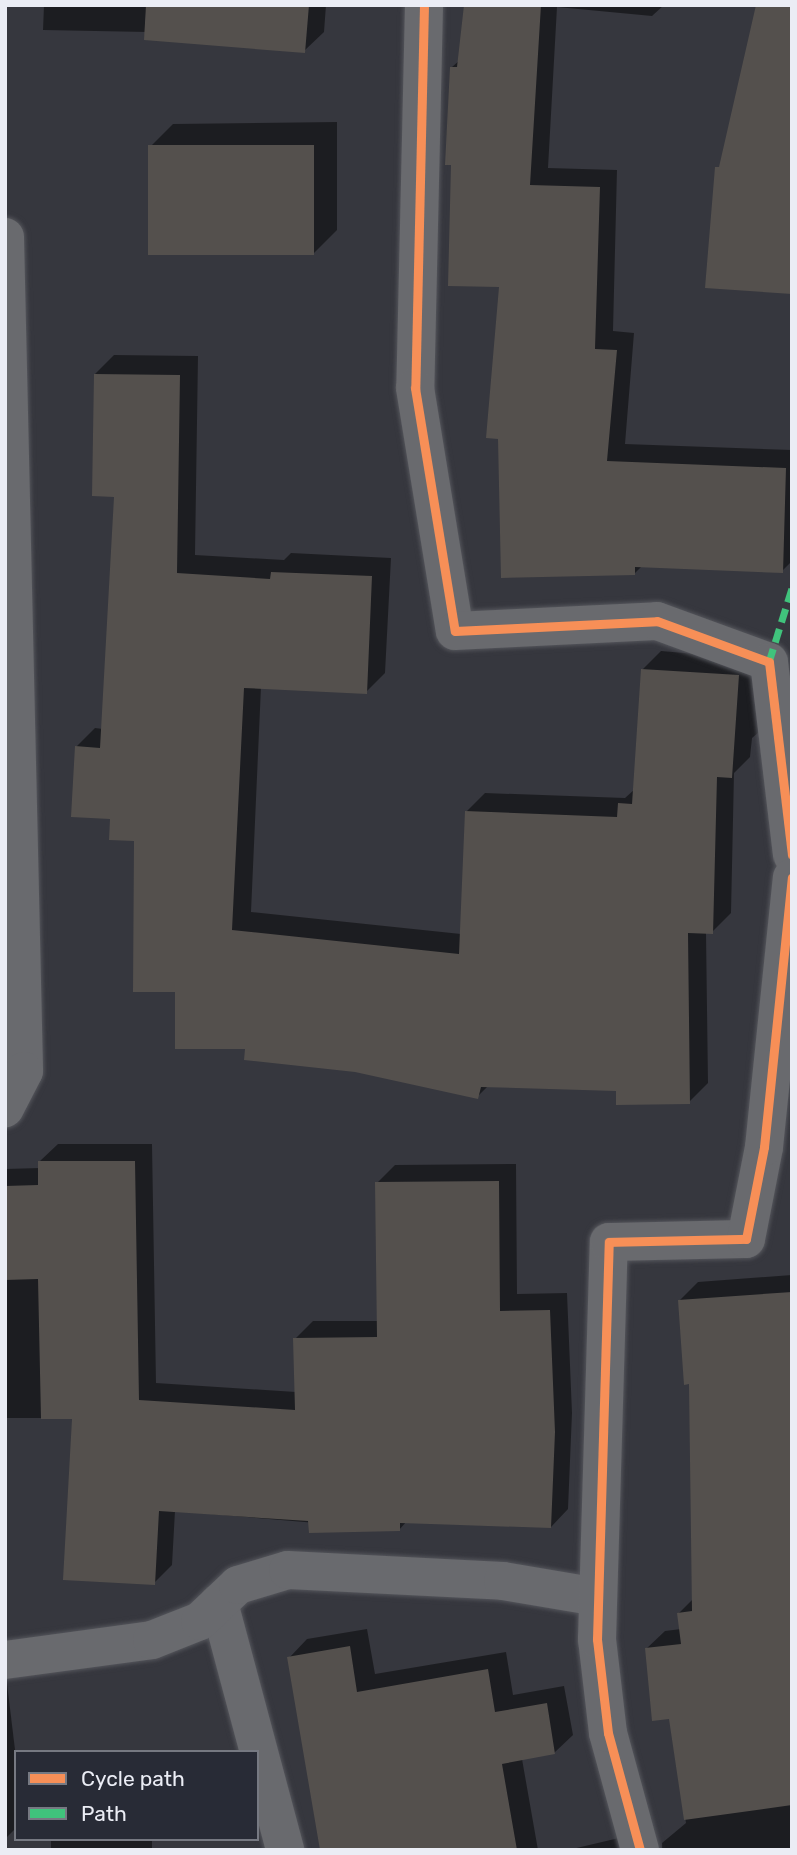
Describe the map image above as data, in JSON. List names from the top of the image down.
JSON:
{
  "legend": ["Cycle path", "Path"]
}
